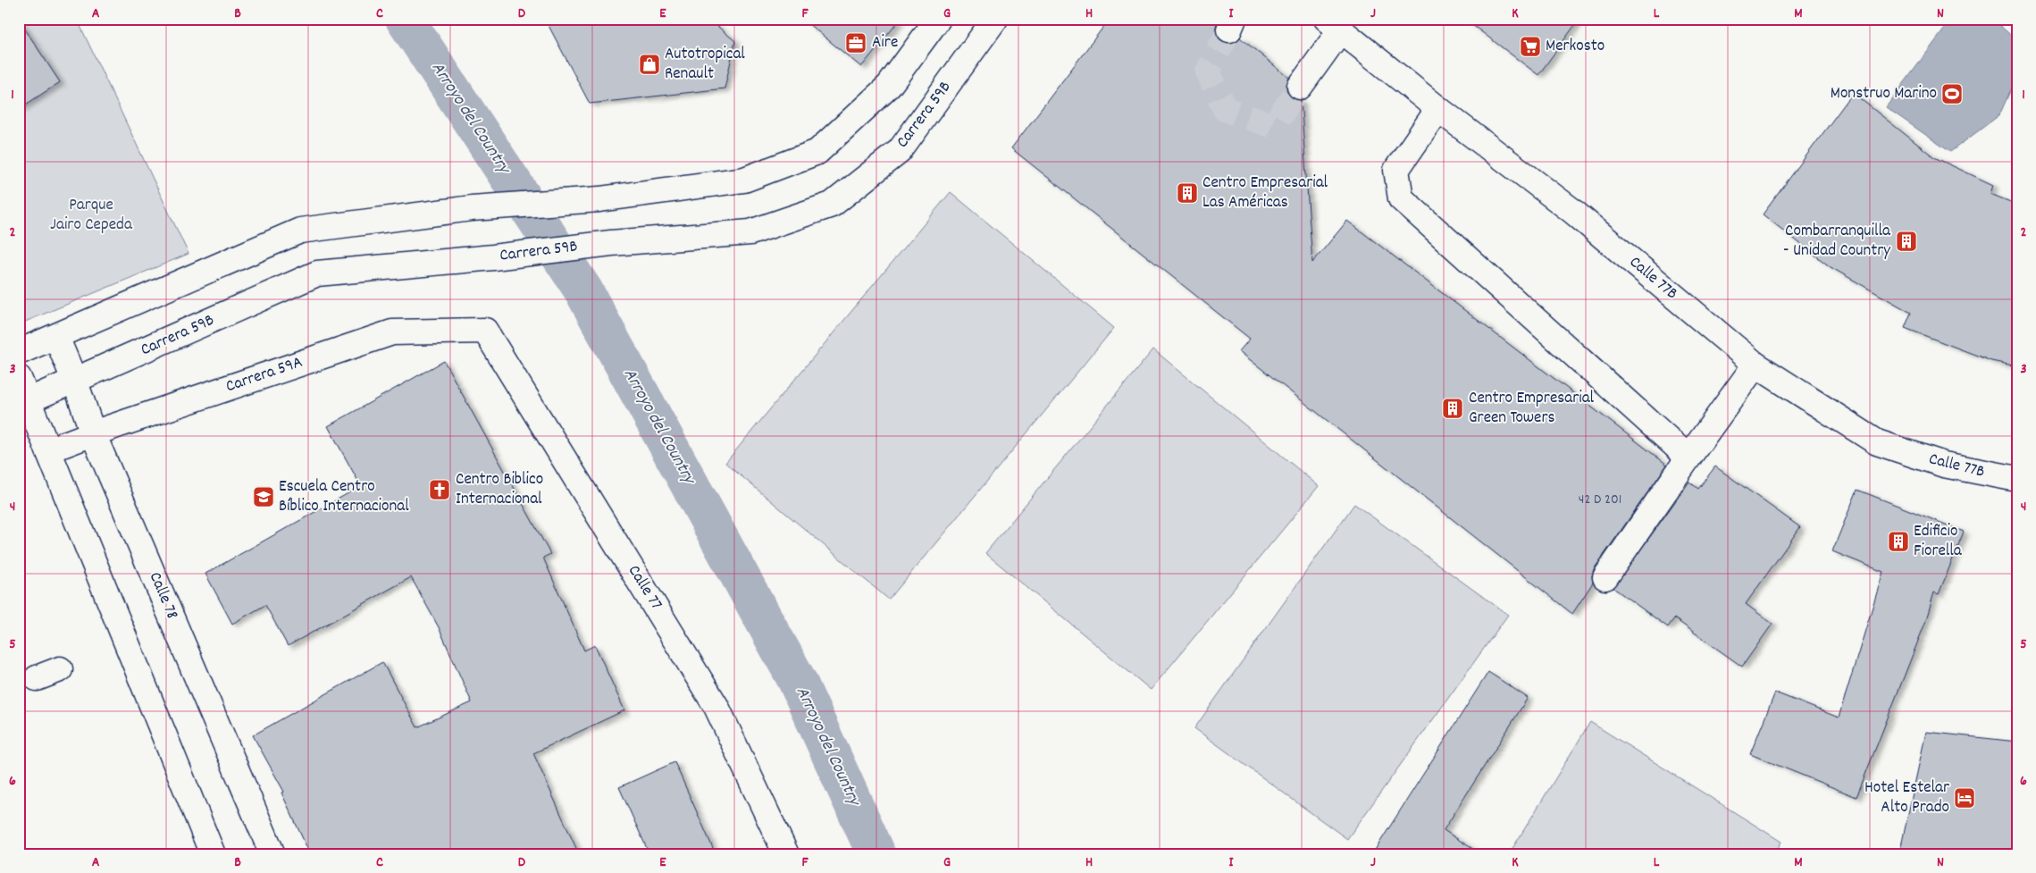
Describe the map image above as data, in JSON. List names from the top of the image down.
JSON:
{
  "streets": {
    "street": [
      "Carrera 59B",
      "Calle 77B",
      "Carrera 59A",
      "Calle 77",
      "Calle 78"
    ]
  },
  "crossings": [
    ["Carrera 59B", "Calle 78"],
    ["Carrera 59A", "Calle 77"],
    ["Carrera 59A", "Calle 78"]
  ],
  "water": ["Arroyo del Country"],
  "parks": ["Parque Jairo Cepeda"],
  "places": {
    "office": ["Aire"],
    "supermarket": ["Merkosto"],
    "shop": ["Autotropical Renault"],
    "sports": ["Monstruo Marino"],
    "building": [
      "Centro Empresarial Las Américas",
      "Combarranquilla - Unidad Country",
      "Centro Empresarial Green Towers",
      "Edificio Fiorella"
    ],
    "church": ["Centro Biblico Internacional"],
    "school or university": ["Escuela Centro Bíblico Internacional"],
    "hotel": ["Hotel Estelar Alto Prado"]
  },
  "house_numbers": ["42 D 201"],
  "grid": {
    "columns": [
      "A",
      "B",
      "C",
      "D",
      "E",
      "F",
      "G",
      "H",
      "I",
      "J",
      "K",
      "L",
      "M",
      "N"
    ],
    "rows": [
      "1",
      "2",
      "3",
      "4",
      "5",
      "6"
    ]
  }
}
